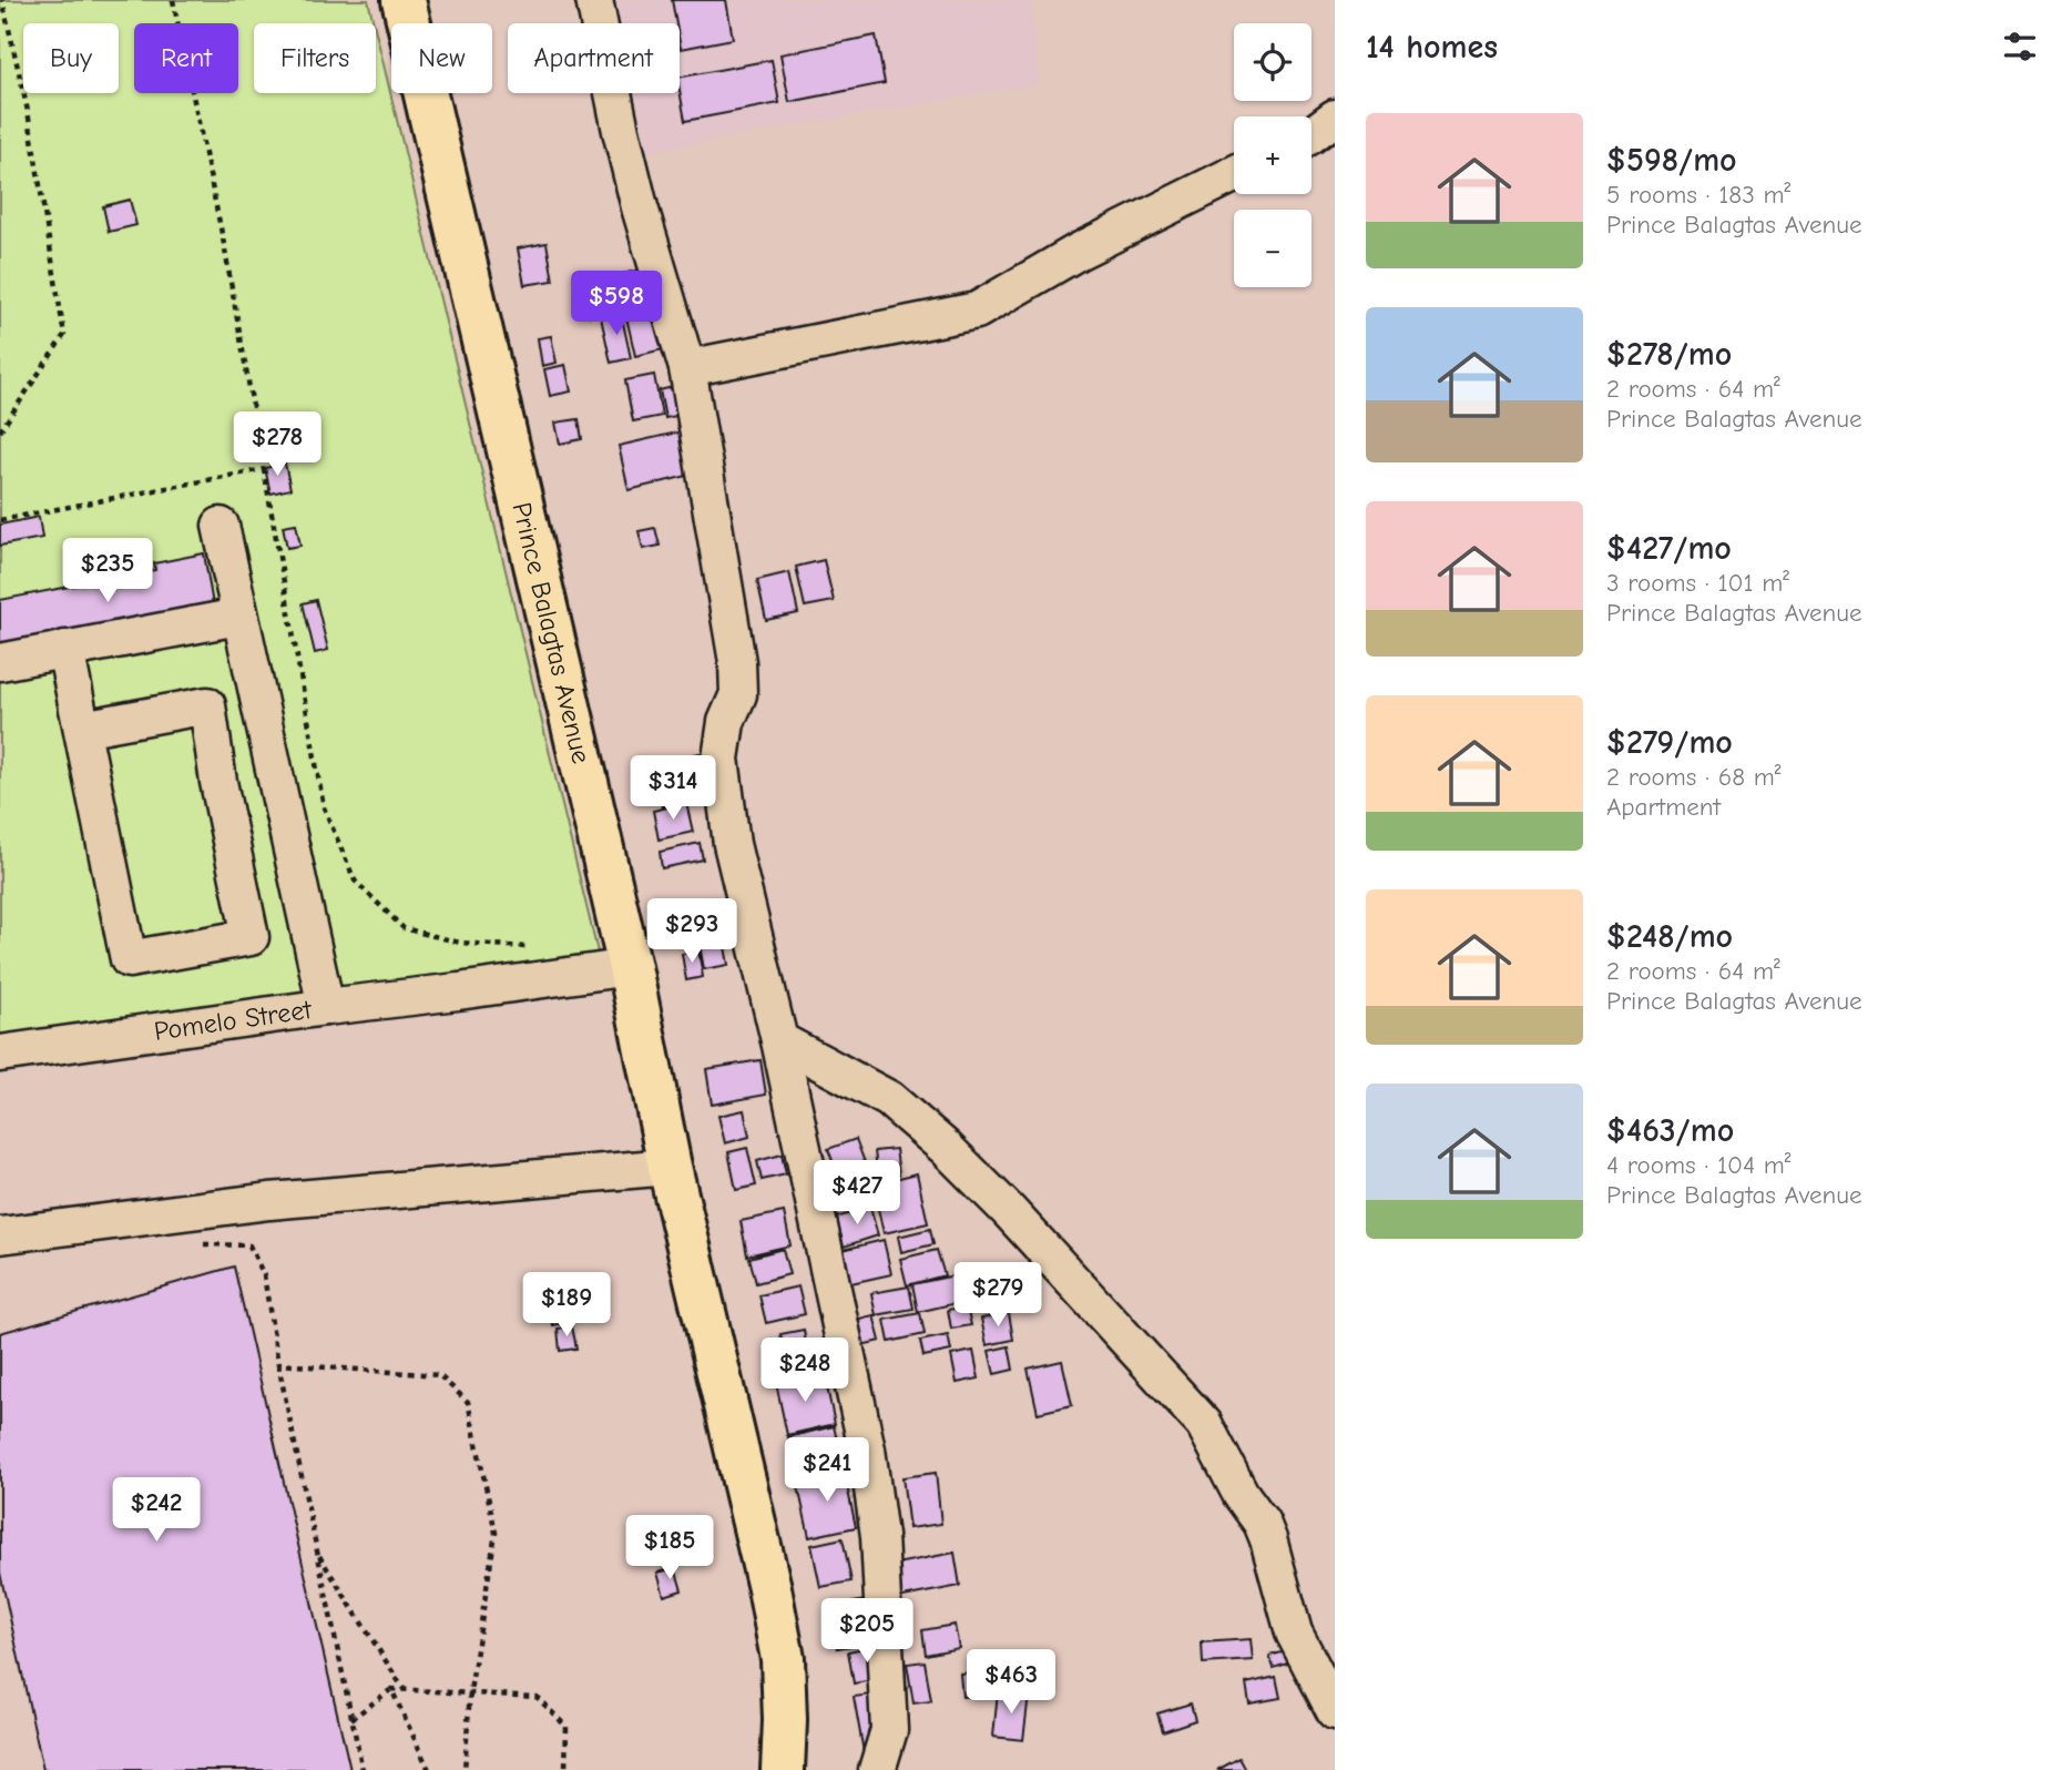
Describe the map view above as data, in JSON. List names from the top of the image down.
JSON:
{
  "streets": {
    "main road": ["Prince Balagtas Avenue"],
    "street": ["Pomelo Street"]
  },
  "crossings": [
    ["Prince Balagtas Avenue", "Pomelo Street"]
  ],
  "page": {
    "heading": "14 homes",
    "map_buttons": ["+", "−"],
    "chip": [
      "Buy",
      "Rent",
      "Filters",
      "New",
      "Apartment"
    ],
    "list": [
      {
        "name": "$598/mo",
        "note": "5 rooms · 183 m² · Prince Balagtas Avenue"
      },
      {
        "name": "$278/mo",
        "note": "2 rooms · 64 m² · Prince Balagtas Avenue"
      },
      {
        "name": "$427/mo",
        "note": "3 rooms · 101 m² · Prince Balagtas Avenue"
      },
      {
        "name": "$279/mo",
        "note": "2 rooms · 68 m² · Apartment"
      },
      {
        "name": "$248/mo",
        "note": "2 rooms · 64 m² · Prince Balagtas Avenue"
      },
      {
        "name": "$463/mo",
        "note": "4 rooms · 104 m² · Prince Balagtas Avenue"
      }
    ],
    "price": [
      "$598",
      "$278",
      "$235",
      "$314",
      "$293",
      "$427",
      "$279",
      "$189",
      "$248",
      "$241",
      "$242",
      "$185",
      "$205",
      "$463"
    ]
  }
}
